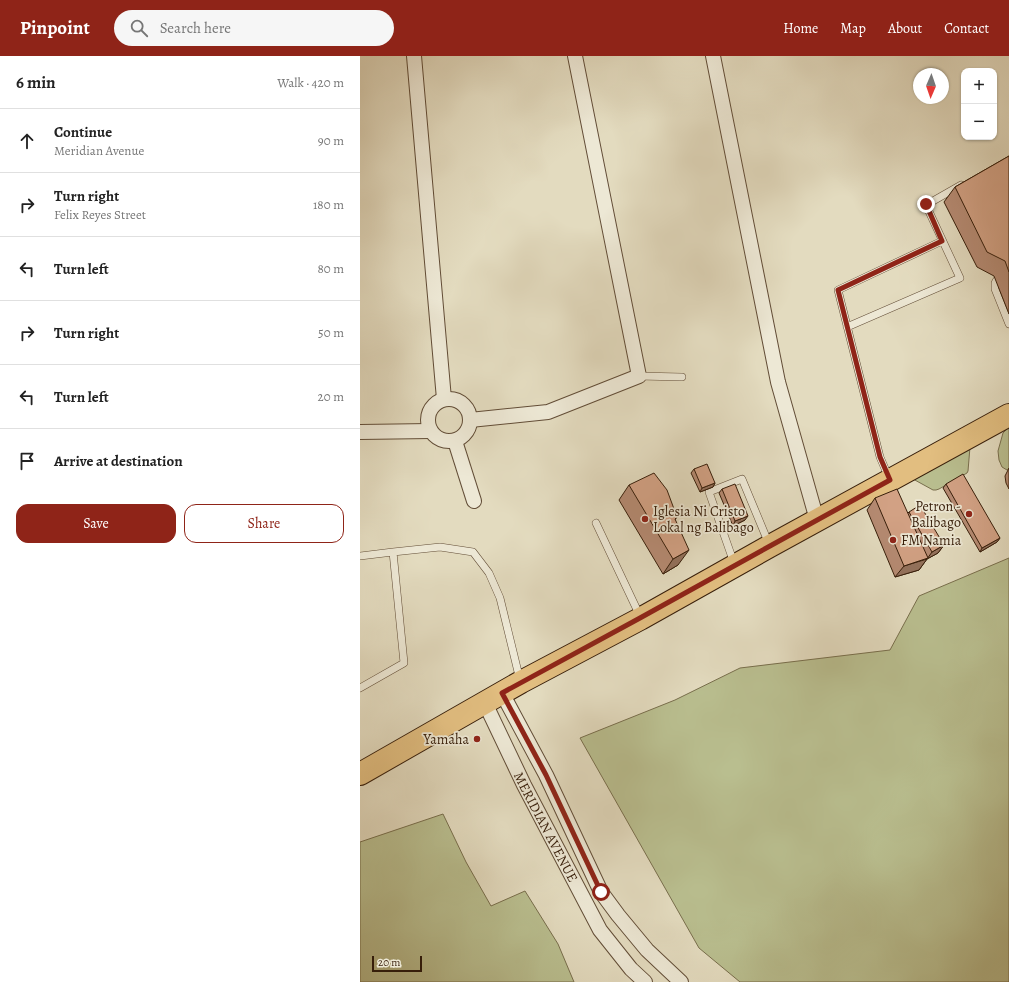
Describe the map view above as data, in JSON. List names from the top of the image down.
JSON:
{
  "streets": {
    "street": ["MERIDIAN AVENUE"]
  },
  "places": [
    "Petron - Balibago",
    "Iglesia Ni Cristo Lokal ng Balibago",
    "FM Namia",
    "Yamaha"
  ],
  "scale_bar": "20 m",
  "north": "bottom",
  "page": {
    "header": "Pinpoint",
    "search": "Search here",
    "nav": [
      "Home",
      "Map",
      "About",
      "Contact"
    ],
    "heading": ["6 min", "Walk · 420 m"],
    "map_buttons": ["+", "−"],
    "list": [
      ["Continue", "Meridian Avenue", "90 m"],
      ["Turn right", "Felix Reyes Street", "180 m"],
      ["Turn left", "80 m"],
      ["Turn right", "50 m"],
      ["Turn left", "20 m"],
      "Arrive at destination"
    ],
    "buttons": ["Save", "Share"],
    "scale": "20 m"
  }
}
